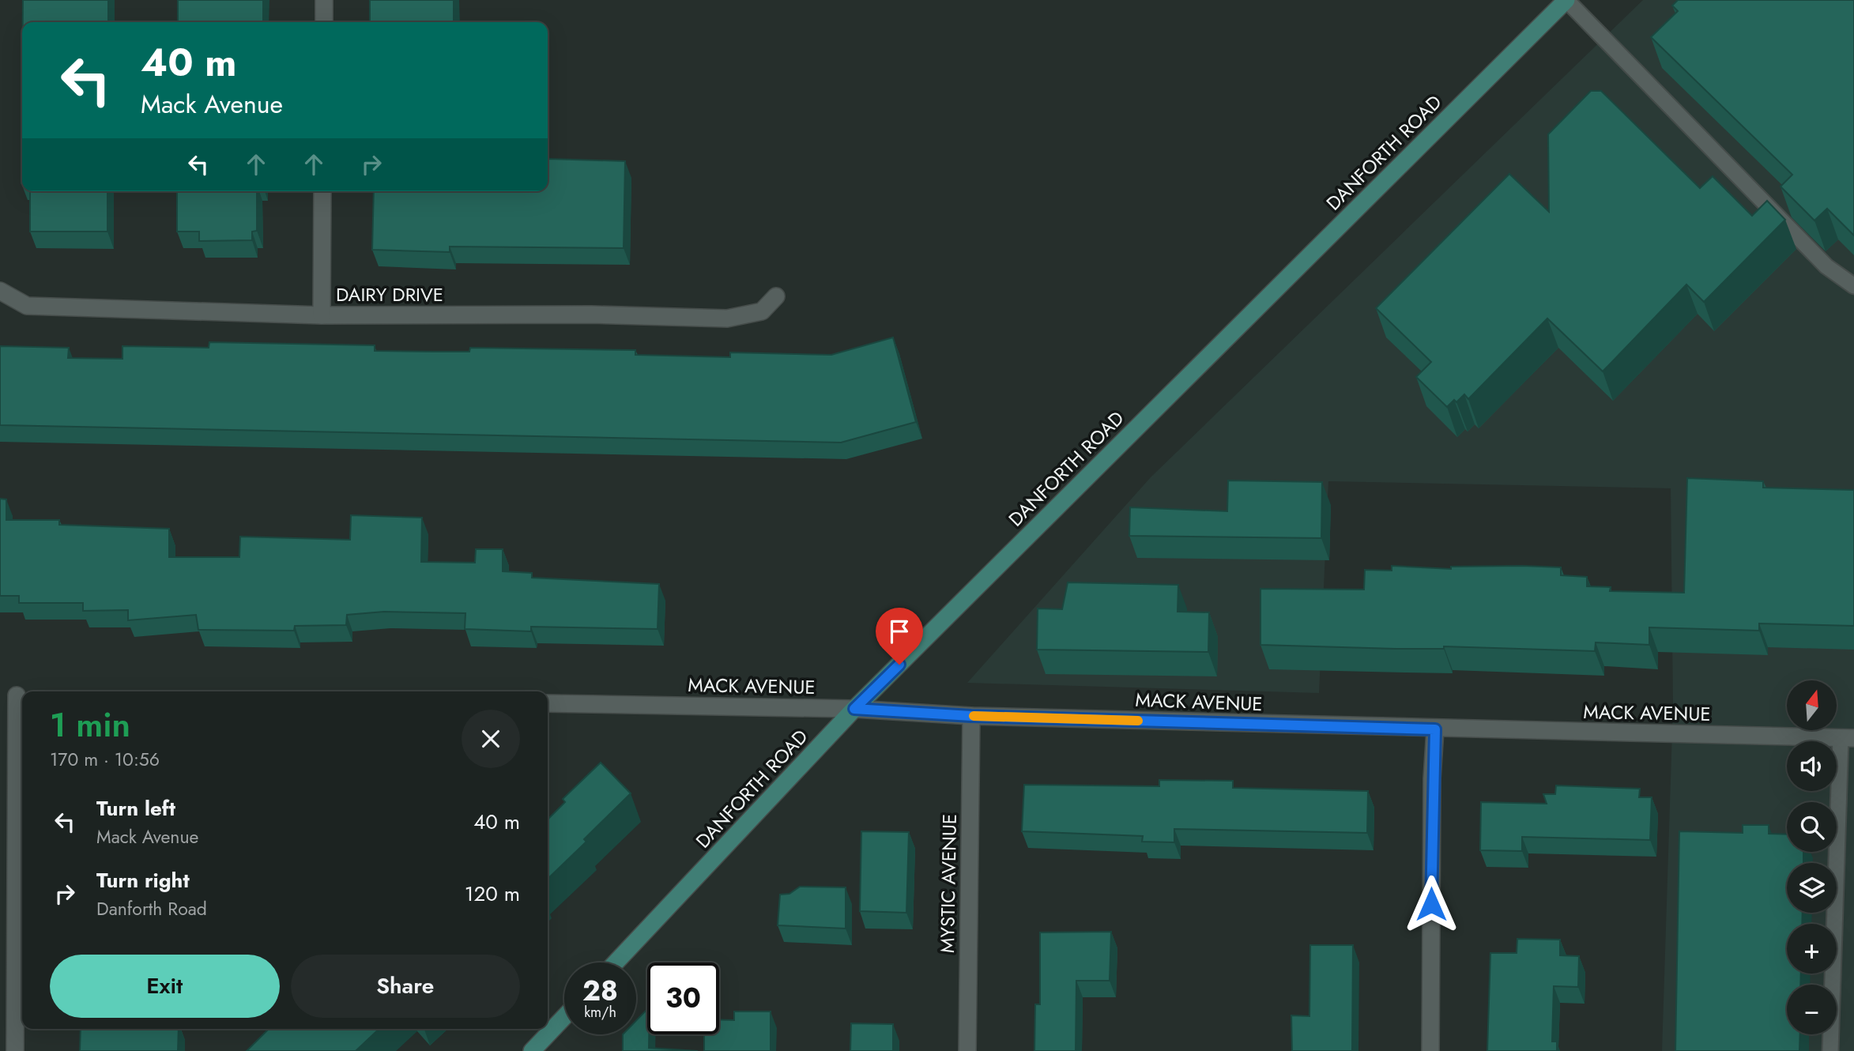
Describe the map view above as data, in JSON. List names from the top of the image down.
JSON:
{
  "streets": {
    "main road": ["DANFORTH ROAD"],
    "street": ["DAIRY DRIVE", "MACK AVENUE", "MYSTIC AVENUE"]
  },
  "crossings": [
    ["DANFORTH ROAD", "MACK AVENUE"],
    ["MACK AVENUE", "MYSTIC AVENUE"]
  ],
  "north": "top",
  "page": {
    "turn": ["40 m", "Mack Avenue"],
    "map_buttons": ["+", "−"],
    "heading": ["1 min", "170 m · 10:56"],
    "list": [
      {
        "name": "Turn left",
        "note": "Mack Avenue",
        "value": "40 m"
      },
      {
        "name": "Turn right",
        "note": "Danforth Road",
        "value": "120 m"
      }
    ],
    "buttons": ["Exit", "Share"],
    "speed": "28 km/h",
    "limit": "30"
  }
}
